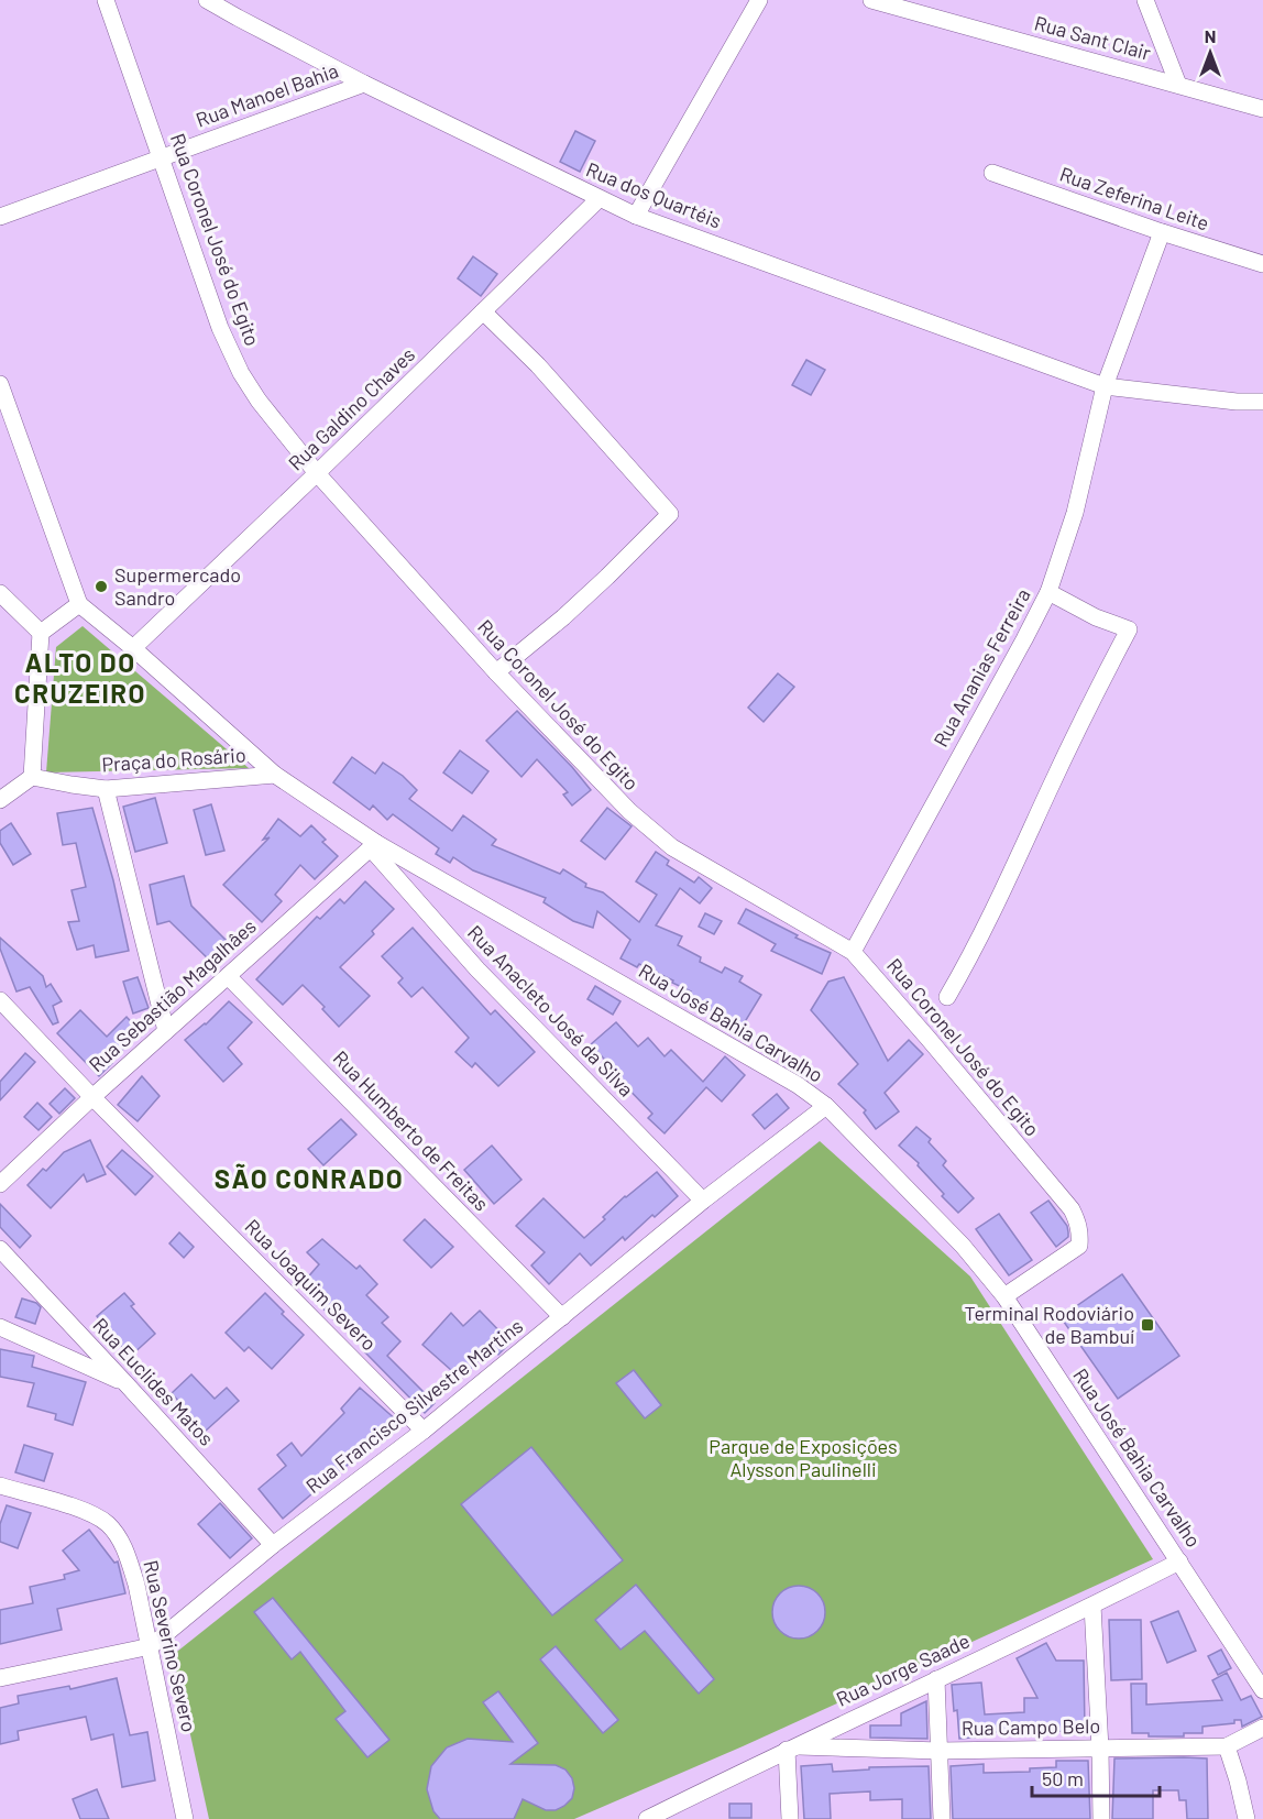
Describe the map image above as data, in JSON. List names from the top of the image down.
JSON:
{
  "streets": {
    "street": [
      "Rua Sant Clair",
      "Rua Manoel Bahia",
      "Rua dos Quartéis",
      "Rua Zeferina Leite",
      "Rua Coronel José do Egito",
      "Rua Galdino Chaves",
      "Rua Ananias Ferreira",
      "Praça do Rosário",
      "Rua Sebastião Magalhâes",
      "Rua Anacleto José da Silva",
      "Rua José Bahia Carvalho",
      "Rua Humberto de Freitas",
      "Rua Joaquim Severo",
      "Rua Euclides Matos",
      "Rua Francisco Silvestre Martins",
      "Rua Severino Severo",
      "Rua Jorge Saade",
      "Rua Campo Belo"
    ]
  },
  "crossings": [
    ["Rua Manoel Bahia", "Rua dos Quartéis"],
    ["Rua Manoel Bahia", "Rua Coronel José do Egito"],
    ["Rua dos Quartéis", "Rua Galdino Chaves"],
    ["Rua dos Quartéis", "Rua Ananias Ferreira"],
    ["Rua Zeferina Leite", "Rua Ananias Ferreira"],
    ["Rua Coronel José do Egito", "Rua Galdino Chaves"],
    ["Rua Coronel José do Egito", "Rua Ananias Ferreira"],
    ["Rua Coronel José do Egito", "Rua José Bahia Carvalho"],
    ["Rua Galdino Chaves", "Rua José Bahia Carvalho"],
    ["Praça do Rosário", "Rua José Bahia Carvalho"],
    ["Rua Sebastião Magalhâes", "Rua Anacleto José da Silva"],
    ["Rua Sebastião Magalhâes", "Rua José Bahia Carvalho"],
    ["Rua Sebastião Magalhâes", "Rua Humberto de Freitas"],
    ["Rua Sebastião Magalhâes", "Rua Joaquim Severo"],
    ["Rua Anacleto José da Silva", "Rua José Bahia Carvalho"],
    ["Rua Anacleto José da Silva", "Rua Francisco Silvestre Martins"],
    ["Rua José Bahia Carvalho", "Rua Francisco Silvestre Martins"],
    ["Rua José Bahia Carvalho", "Rua Jorge Saade"],
    ["Rua Humberto de Freitas", "Rua Francisco Silvestre Martins"],
    ["Rua Joaquim Severo", "Rua Francisco Silvestre Martins"],
    ["Rua Euclides Matos", "Rua Francisco Silvestre Martins"],
    ["Rua Francisco Silvestre Martins", "Rua Severino Severo"],
    ["Rua Jorge Saade", "Rua Campo Belo"]
  ],
  "districts": ["ALTO DO CRUZEIRO", "SÃO CONRADO"],
  "parks": ["Parque de Exposições Alysson Paulinelli"],
  "places": {
    "other": ["Supermercado Sandro"],
    "transit": ["Terminal Rodoviário de Bambuí"]
  },
  "scale_bar": "50 m",
  "north": "top"
}
